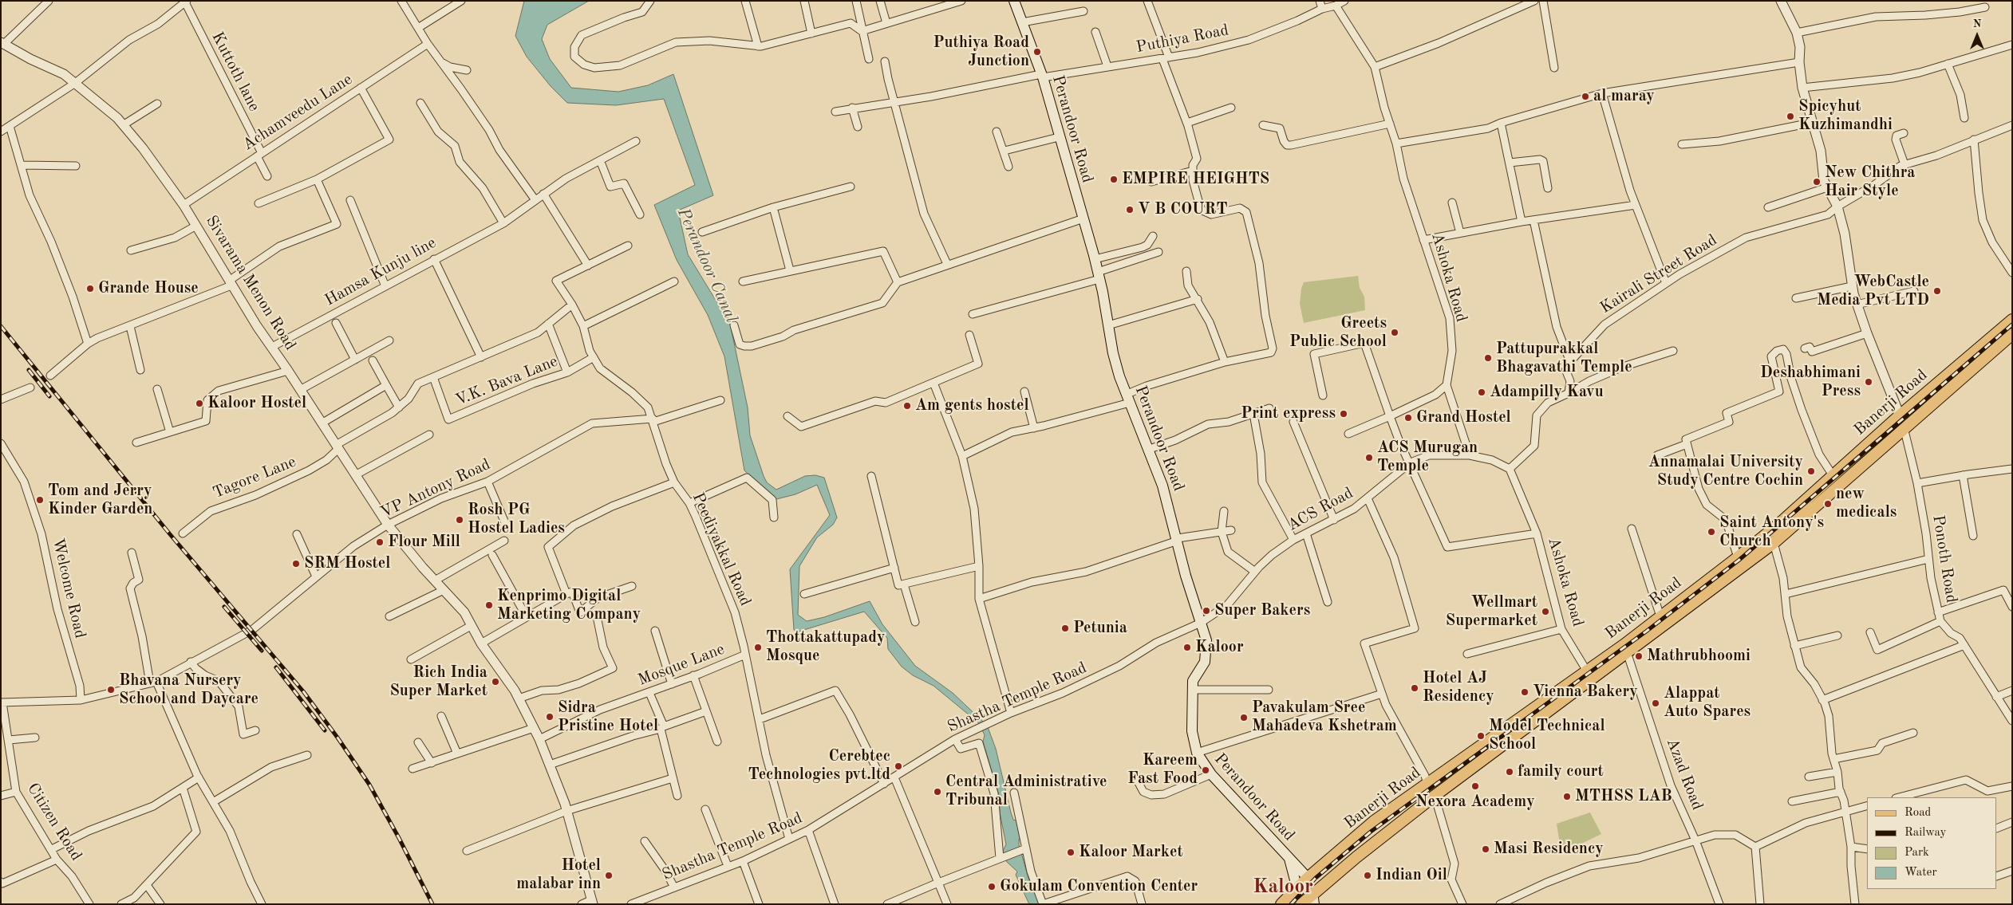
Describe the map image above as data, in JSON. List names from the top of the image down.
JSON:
{
  "streets": {
    "main road": ["Perandoor Road", "Banerji Road"],
    "street": [
      "Puthiya Road",
      "Kuttoth lane",
      "Achamveedu Lane",
      "Hamsa Kunju line",
      "Kairali Street Road",
      "Ashoka Road",
      "Sivarama Menon Road",
      "V.K. Bava Lane",
      "Tagore Lane",
      "VP Antony Road",
      "ACS Road",
      "Peediyakkal Road",
      "Ponoth Road",
      "Welcome Road",
      "Mosque Lane",
      "Shastha Temple Road",
      "Azad Road",
      "Citizen Road"
    ]
  },
  "crossings": [
    ["Puthiya Road", "Perandoor Road"],
    ["Kuttoth lane", "Achamveedu Lane"],
    ["Achamveedu Lane", "Sivarama Menon Road"],
    ["Perandoor Road", "Banerji Road"],
    ["Perandoor Road", "ACS Road"],
    ["Perandoor Road", "Shastha Temple Road"],
    ["Hamsa Kunju line", "Sivarama Menon Road"],
    ["Ashoka Road", "Banerji Road"],
    ["Ashoka Road", "ACS Road"],
    ["Sivarama Menon Road", "V.K. Bava Lane"],
    ["Sivarama Menon Road", "Tagore Lane"],
    ["Sivarama Menon Road", "VP Antony Road"],
    ["Sivarama Menon Road", "Mosque Lane"],
    ["V.K. Bava Lane", "Tagore Lane"],
    ["V.K. Bava Lane", "Peediyakkal Road"],
    ["Banerji Road", "Ponoth Road"],
    ["Banerji Road", "Azad Road"],
    ["VP Antony Road", "Peediyakkal Road"],
    ["VP Antony Road", "Welcome Road"],
    ["VP Antony Road", "Citizen Road"],
    ["ACS Road", "Shastha Temple Road"],
    ["Peediyakkal Road", "Mosque Lane"],
    ["Peediyakkal Road", "Shastha Temple Road"]
  ],
  "districts": ["Kaloor"],
  "water": ["Perandoor Canal"],
  "places": [
    "Puthiya Road Junction",
    "al maray",
    "Spicyhut Kuzhimandhi",
    "EMPIRE HEIGHTS",
    "New Chithra Hair Style",
    "V B COURT",
    "Grande House",
    "WebCastle Media Pvt LTD",
    "Greets Public School",
    "Pattupurakkal Bhagavathi Temple",
    "Deshabhimani Press",
    "Adampilly Kavu",
    "Kaloor Hostel",
    "Am gents hostel",
    "Print express",
    "Grand Hostel",
    "ACS Murugan Temple",
    "Annamalai University Study Centre Cochin",
    "Tom and Jerry Kinder Garden",
    "new medicals",
    "Rosh PG Hostel Ladies",
    "Saint Antony's Church",
    "Flour Mill",
    "SRM Hostel",
    "Kenprimo Digital Marketing Company",
    "Super Bakers",
    "Wellmart Supermarket",
    "Petunia",
    "Thottakattupady Mosque",
    "Kaloor",
    "Mathrubhoomi",
    "Rich India Super Market",
    "Hotel AJ Residency",
    "Bhavana Nursery School and Daycare",
    "Vienna Bakery",
    "Alappat Auto Spares",
    "Sidra Pristine Hotel",
    "Pavakulam Sree Mahadeva Kshetram",
    "Model Technical School",
    "Cerebtec Technologies pvt.ltd",
    "Kareem Fast Food",
    "family court",
    "Nexora Academy",
    "Central Administrative Tribunal",
    "MTHSS LAB",
    "Masi Residency",
    "Kaloor Market",
    "Hotel malabar inn",
    "Indian Oil",
    "Gokulam Convention Center"
  ],
  "legend": [
    "Road",
    "Railway",
    "Park",
    "Water"
  ],
  "north": "top"
}
